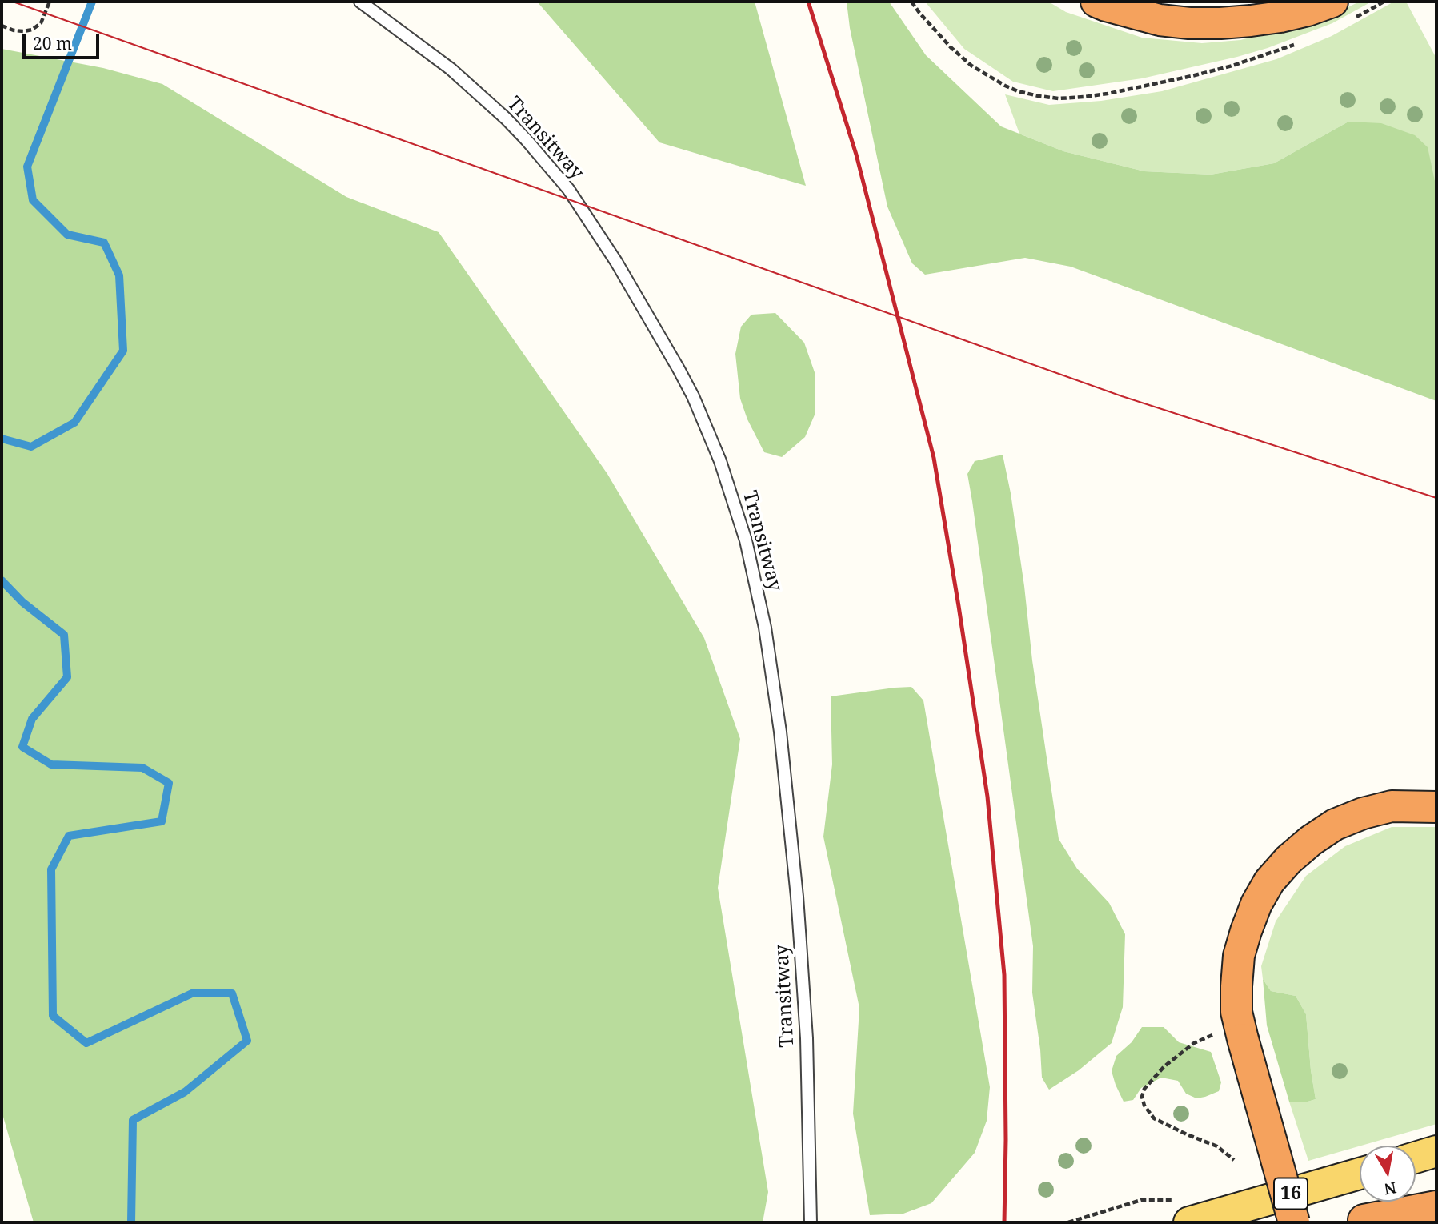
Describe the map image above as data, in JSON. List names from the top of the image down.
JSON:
{
  "streets": {
    "main road": ["16"],
    "lane": ["Transitway"]
  },
  "scale_bar": "20 m",
  "north": "bottom"
}
